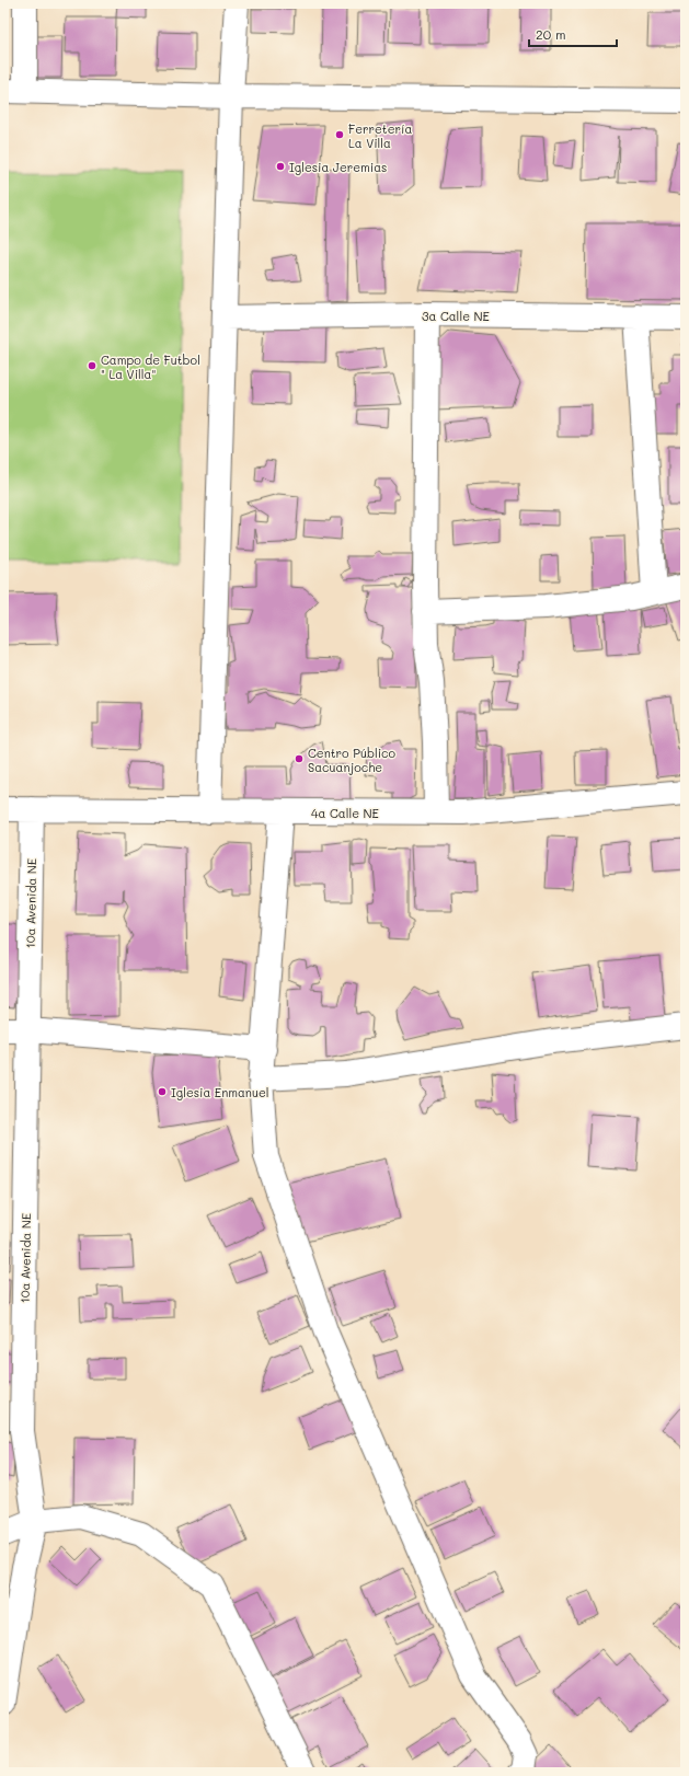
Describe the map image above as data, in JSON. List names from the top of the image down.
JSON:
{
  "streets": {
    "street": ["3a Calle NE", "4a Calle NE", "10a Avenida NE"]
  },
  "crossings": [
    ["4a Calle NE", "10a Avenida NE"]
  ],
  "places": [
    "Ferretería La Villa",
    "Iglesia Jeremias",
    "Campo de Futbol \" La Villa\"",
    "Centro Público Sacuanjoche",
    "Iglesia Enmanuel"
  ],
  "scale_bar": "20 m"
}
